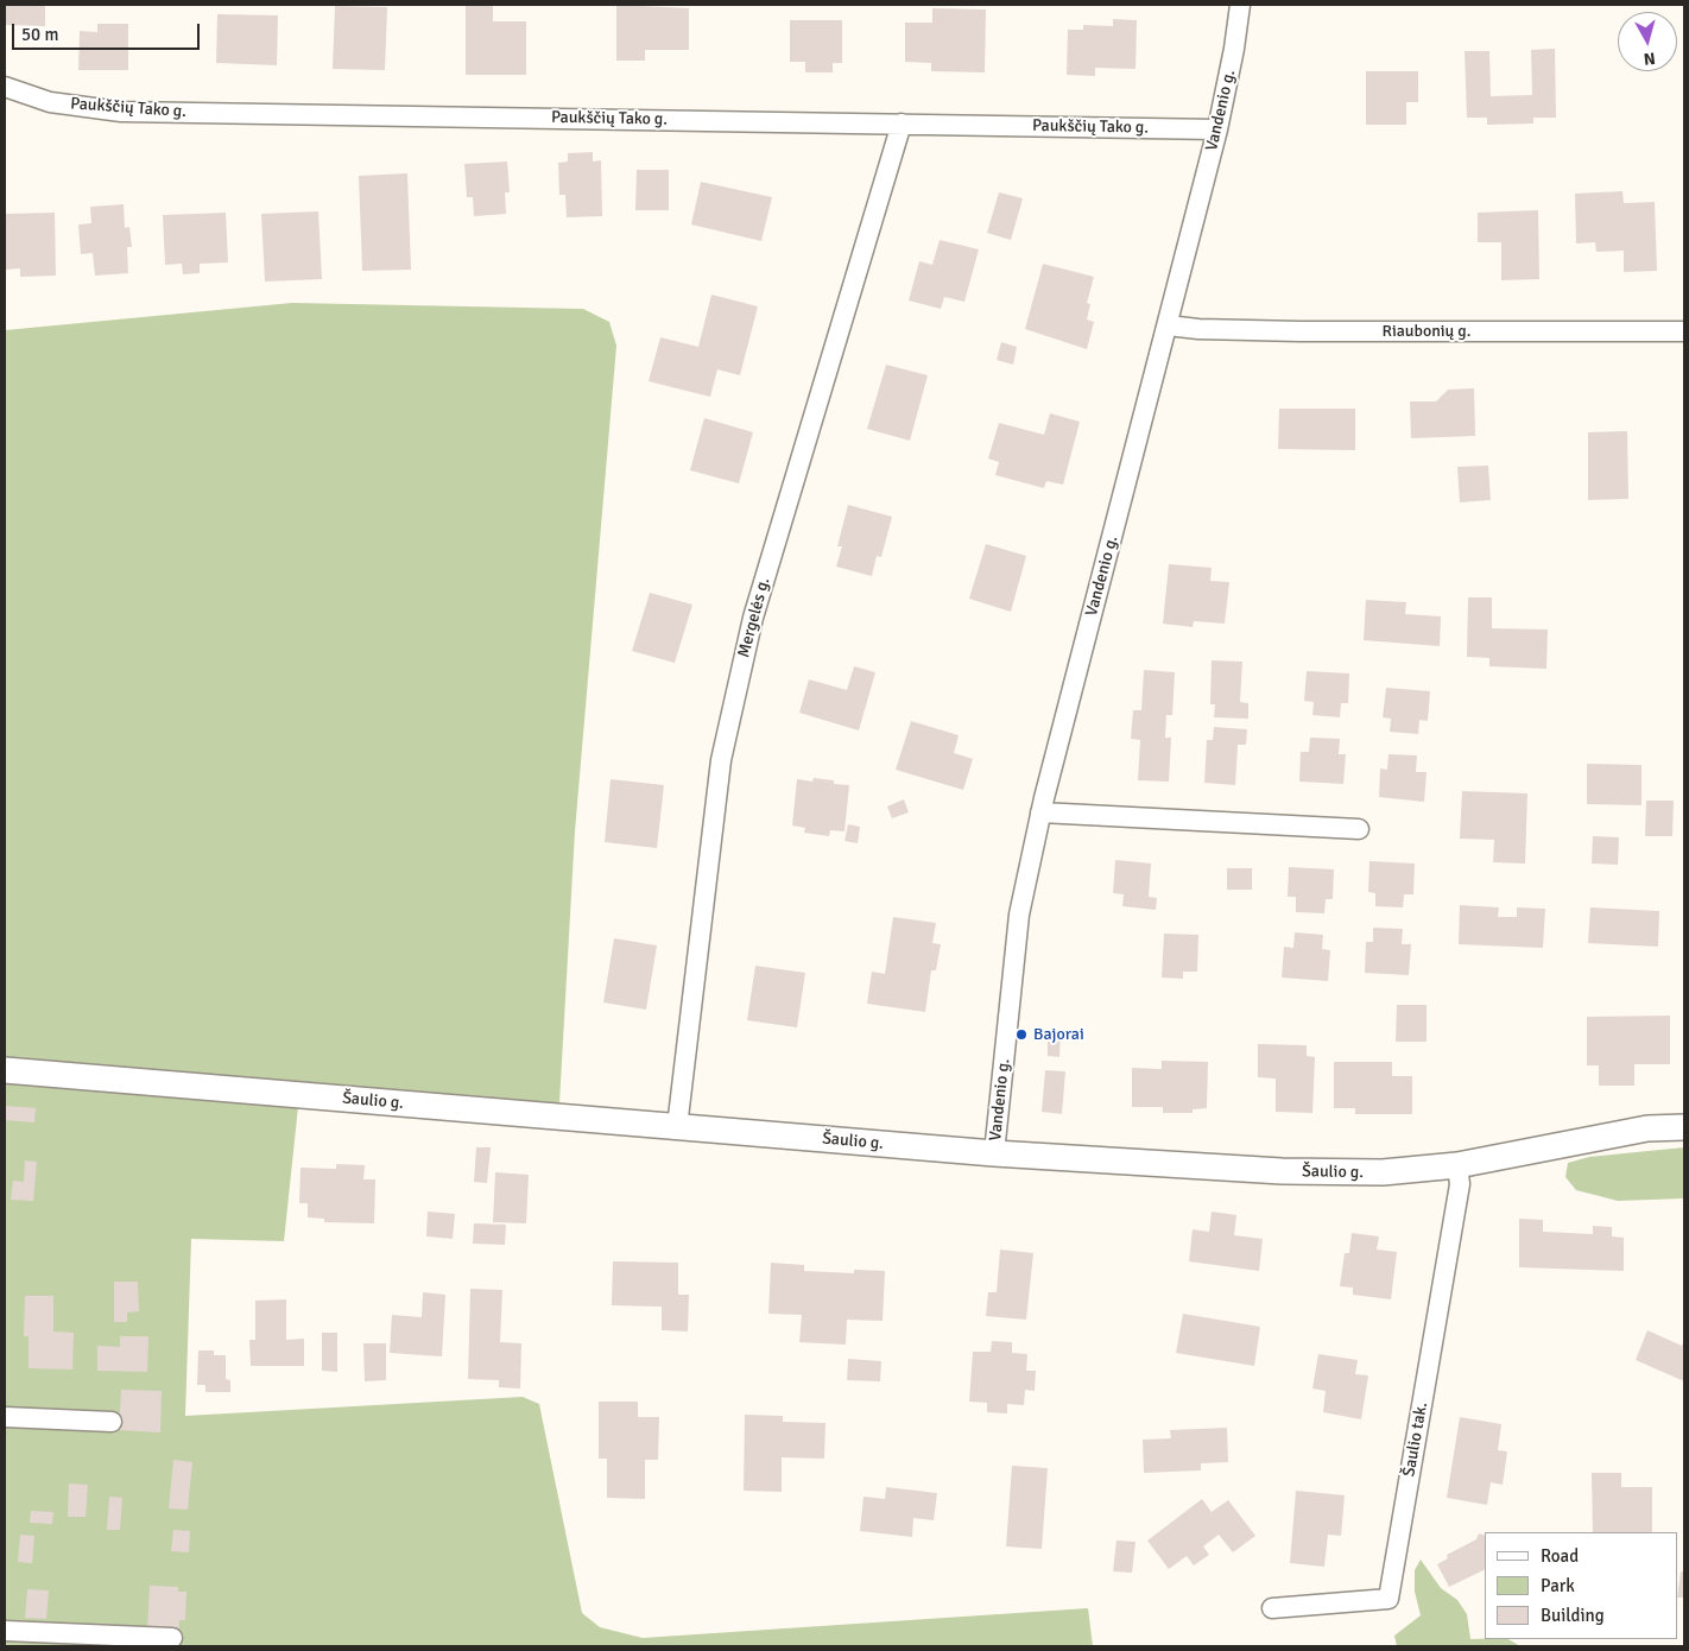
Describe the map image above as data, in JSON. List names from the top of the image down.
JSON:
{
  "streets": {
    "street": [
      "Paukščių Tako g.",
      "Vandenio g.",
      "Riaubonių g.",
      "Mergelės g.",
      "Šaulio g.",
      "Šaulio tak."
    ]
  },
  "crossings": [
    ["Paukščių Tako g.", "Vandenio g."],
    ["Paukščių Tako g.", "Mergelės g."],
    ["Vandenio g.", "Riaubonių g."],
    ["Vandenio g.", "Šaulio g."],
    ["Mergelės g.", "Šaulio g."],
    ["Šaulio g.", "Šaulio tak."]
  ],
  "places": ["Bajorai"],
  "legend": ["Road", "Park", "Building"],
  "scale_bar": "50 m",
  "north": "bottom"
}
